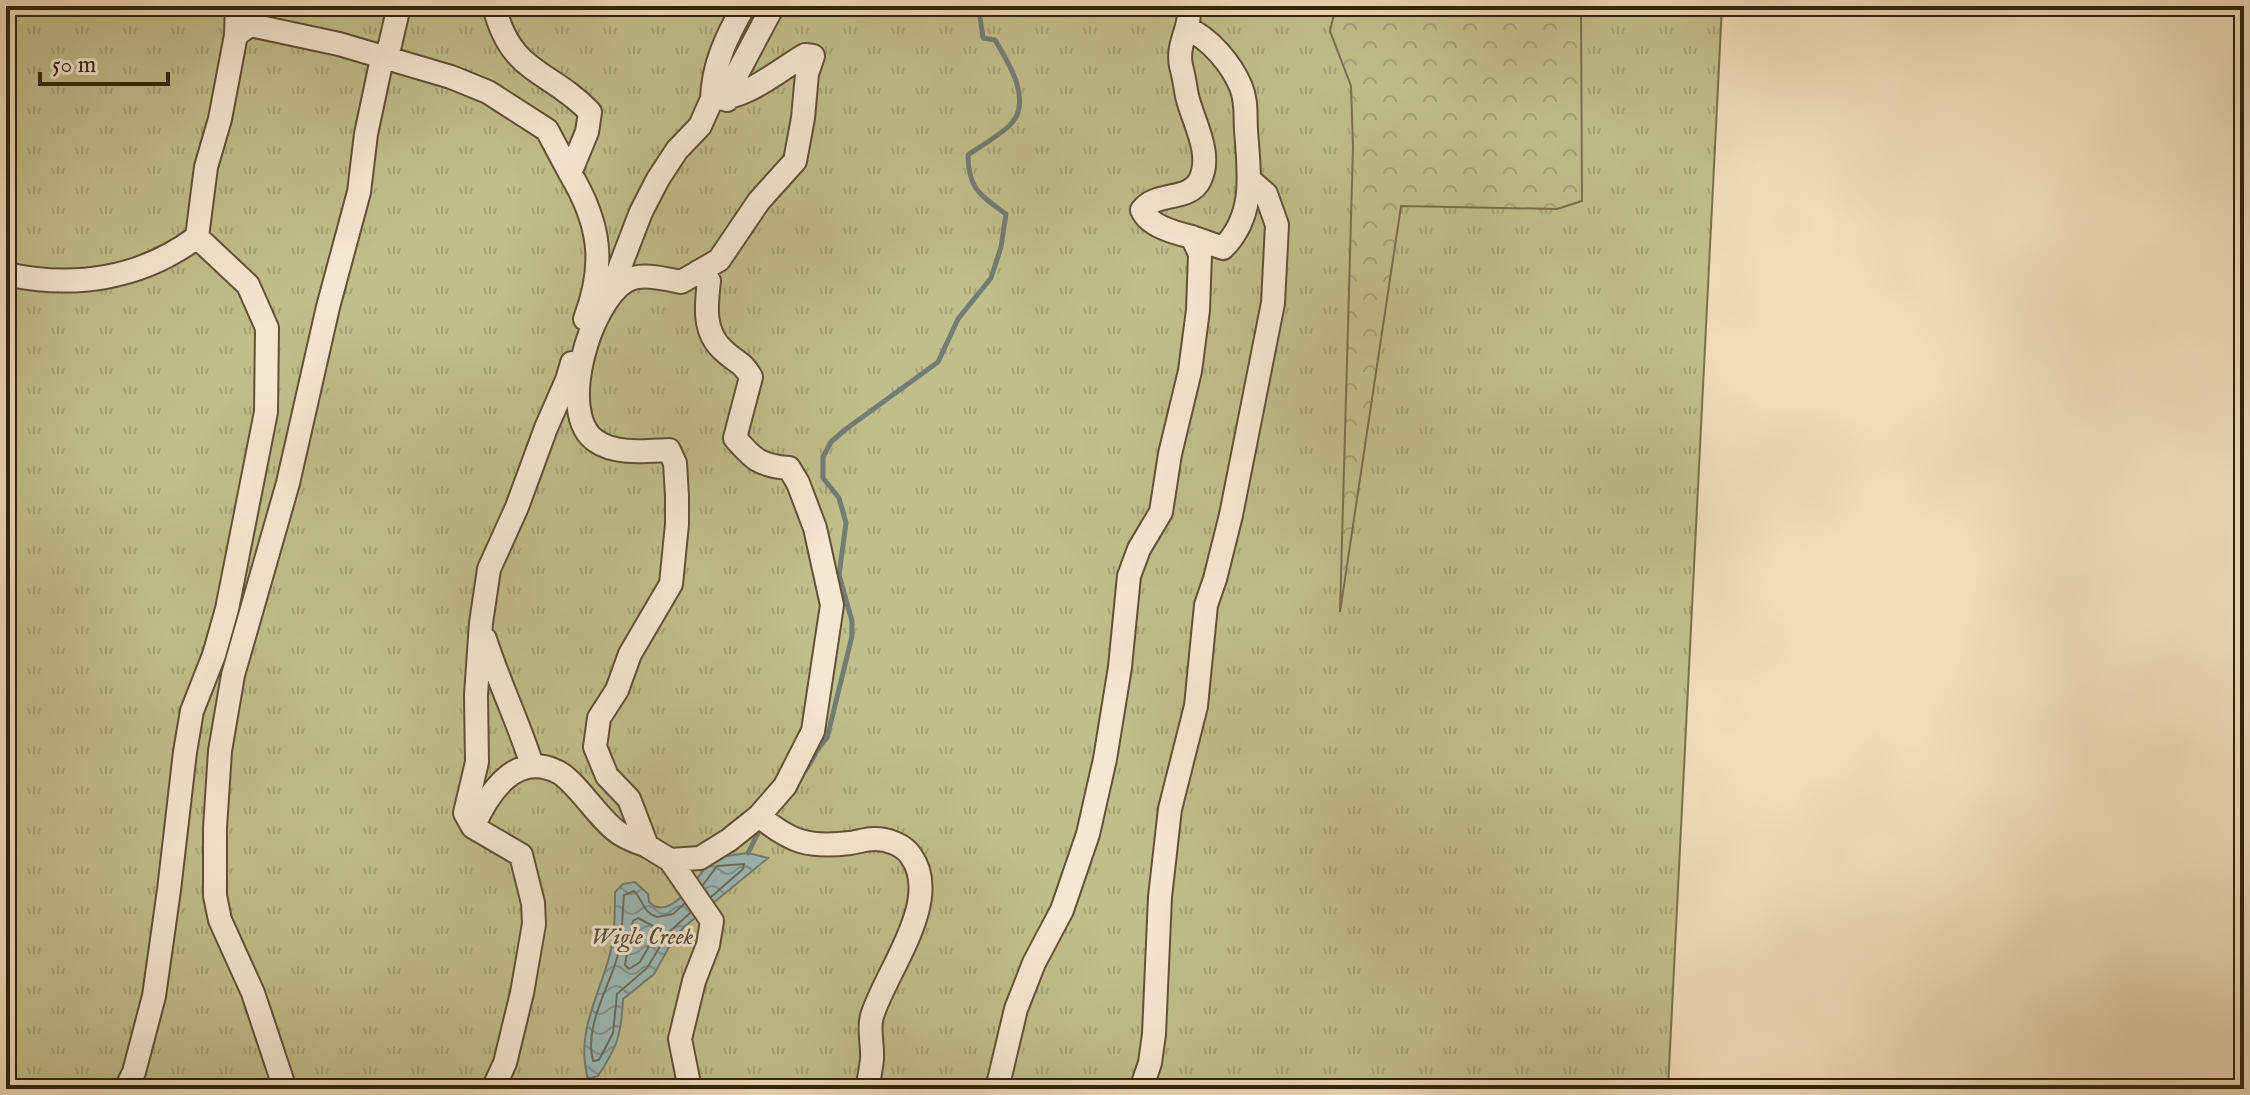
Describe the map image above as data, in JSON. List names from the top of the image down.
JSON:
{
  "water": ["Wigle Creek"],
  "scale_bar": "50 m"
}
